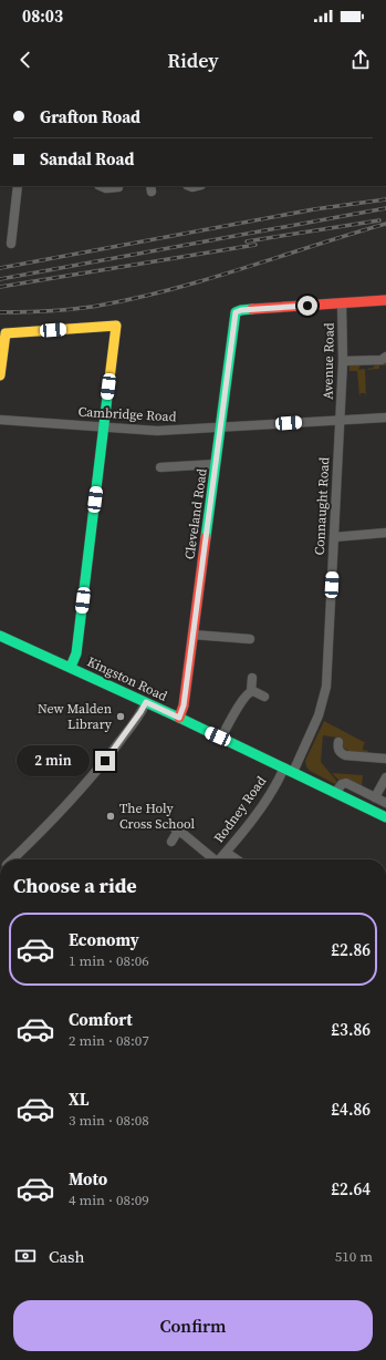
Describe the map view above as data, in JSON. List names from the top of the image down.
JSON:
{
  "streets": {
    "street": [
      "Avenue Road",
      "Cambridge Road",
      "Connaught Road",
      "Cleveland Road",
      "Kingston Road",
      "Rodney Road"
    ]
  },
  "crossings": [
    ["Avenue Road", "Cambridge Road"],
    ["Avenue Road", "Connaught Road"],
    ["Avenue Road", "Cleveland Road"],
    ["Cambridge Road", "Connaught Road"],
    ["Cambridge Road", "Cleveland Road"],
    ["Connaught Road", "Kingston Road"],
    ["Connaught Road", "Rodney Road"],
    ["Cleveland Road", "Kingston Road"],
    ["Kingston Road", "Rodney Road"]
  ],
  "places": ["New Malden Library", "The Holy Cross School"],
  "page": {
    "status": "08:03",
    "header": "Ridey",
    "banner": ["Grafton Road", "Sandal Road"],
    "bubble": "2 min",
    "heading": "Choose a ride",
    "list": [
      {
        "name": "Economy",
        "note": "1 min · 08:06",
        "value": "£2.86"
      },
      {
        "name": "Comfort",
        "note": "2 min · 08:07",
        "value": "£3.86"
      },
      {
        "name": "XL",
        "note": "3 min · 08:08",
        "value": "£4.86"
      },
      {
        "name": "Moto",
        "note": "4 min · 08:09",
        "value": "£2.64"
      }
    ],
    "pay": ["Cash", "510 m"],
    "buttons": "Confirm"
  }
}
